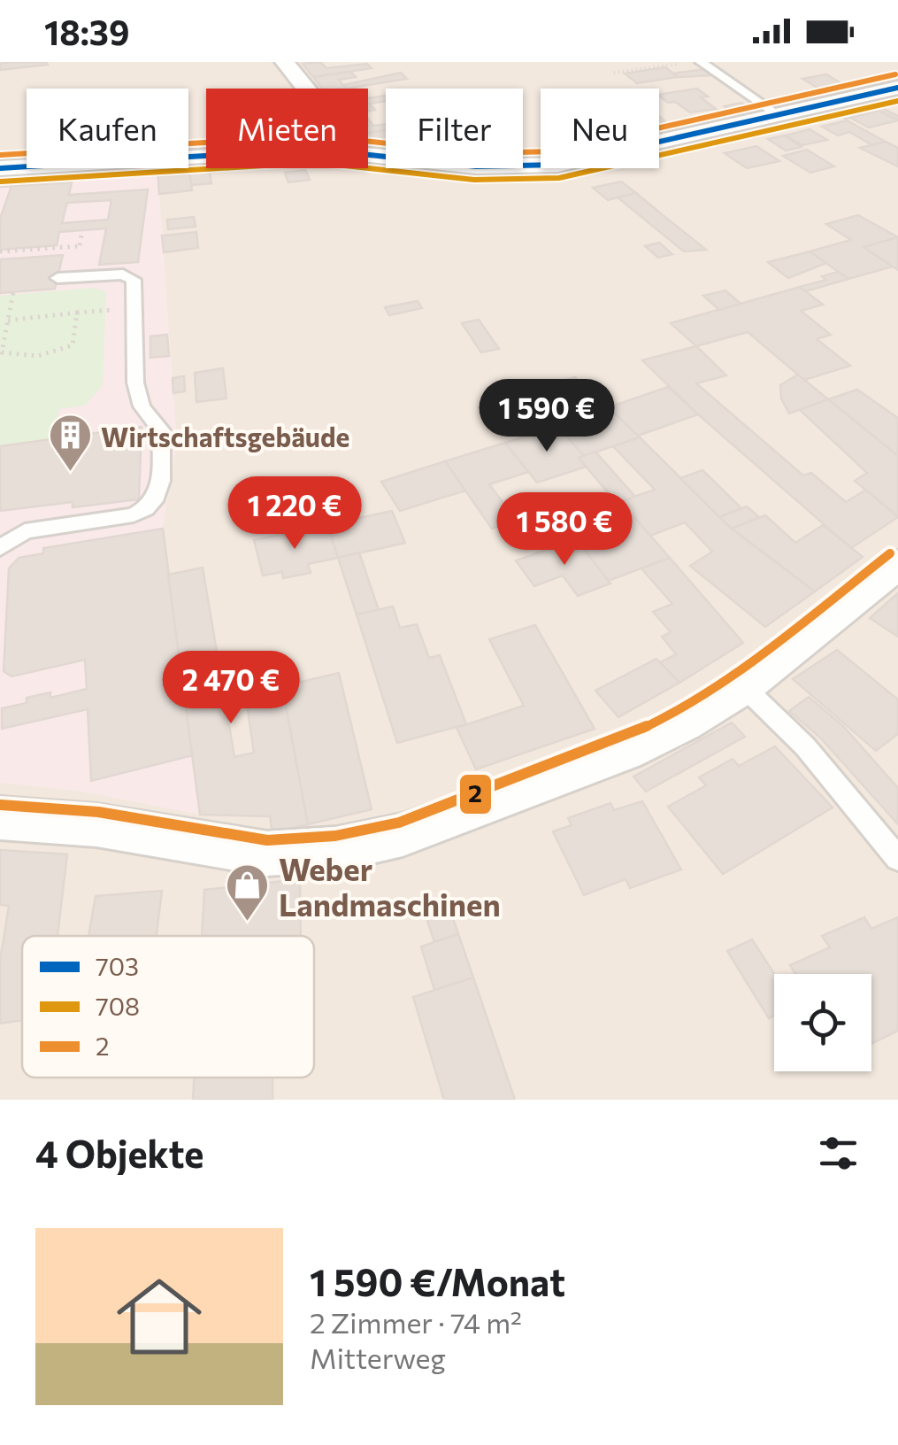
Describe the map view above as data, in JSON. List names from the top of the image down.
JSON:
{
  "places": {
    "building": ["Wirtschaftsgebäude"],
    "shop": ["Weber Landmaschinen"]
  },
  "lines": ["transit line 2", "transit line 703", "transit line 708"],
  "legend": ["703", "708", "2"],
  "page": {
    "status": "18:39",
    "chip": [
      "Kaufen",
      "Mieten",
      "Filter",
      "Neu"
    ],
    "price": [
      "1 590 €",
      "1 220 €",
      "1 580 €",
      "2 470 €"
    ],
    "heading": "4 Objekte",
    "list": [
      {
        "name": "1 590 €/Monat",
        "note": "2 Zimmer · 74 m² · Mitterweg"
      }
    ]
  }
}
